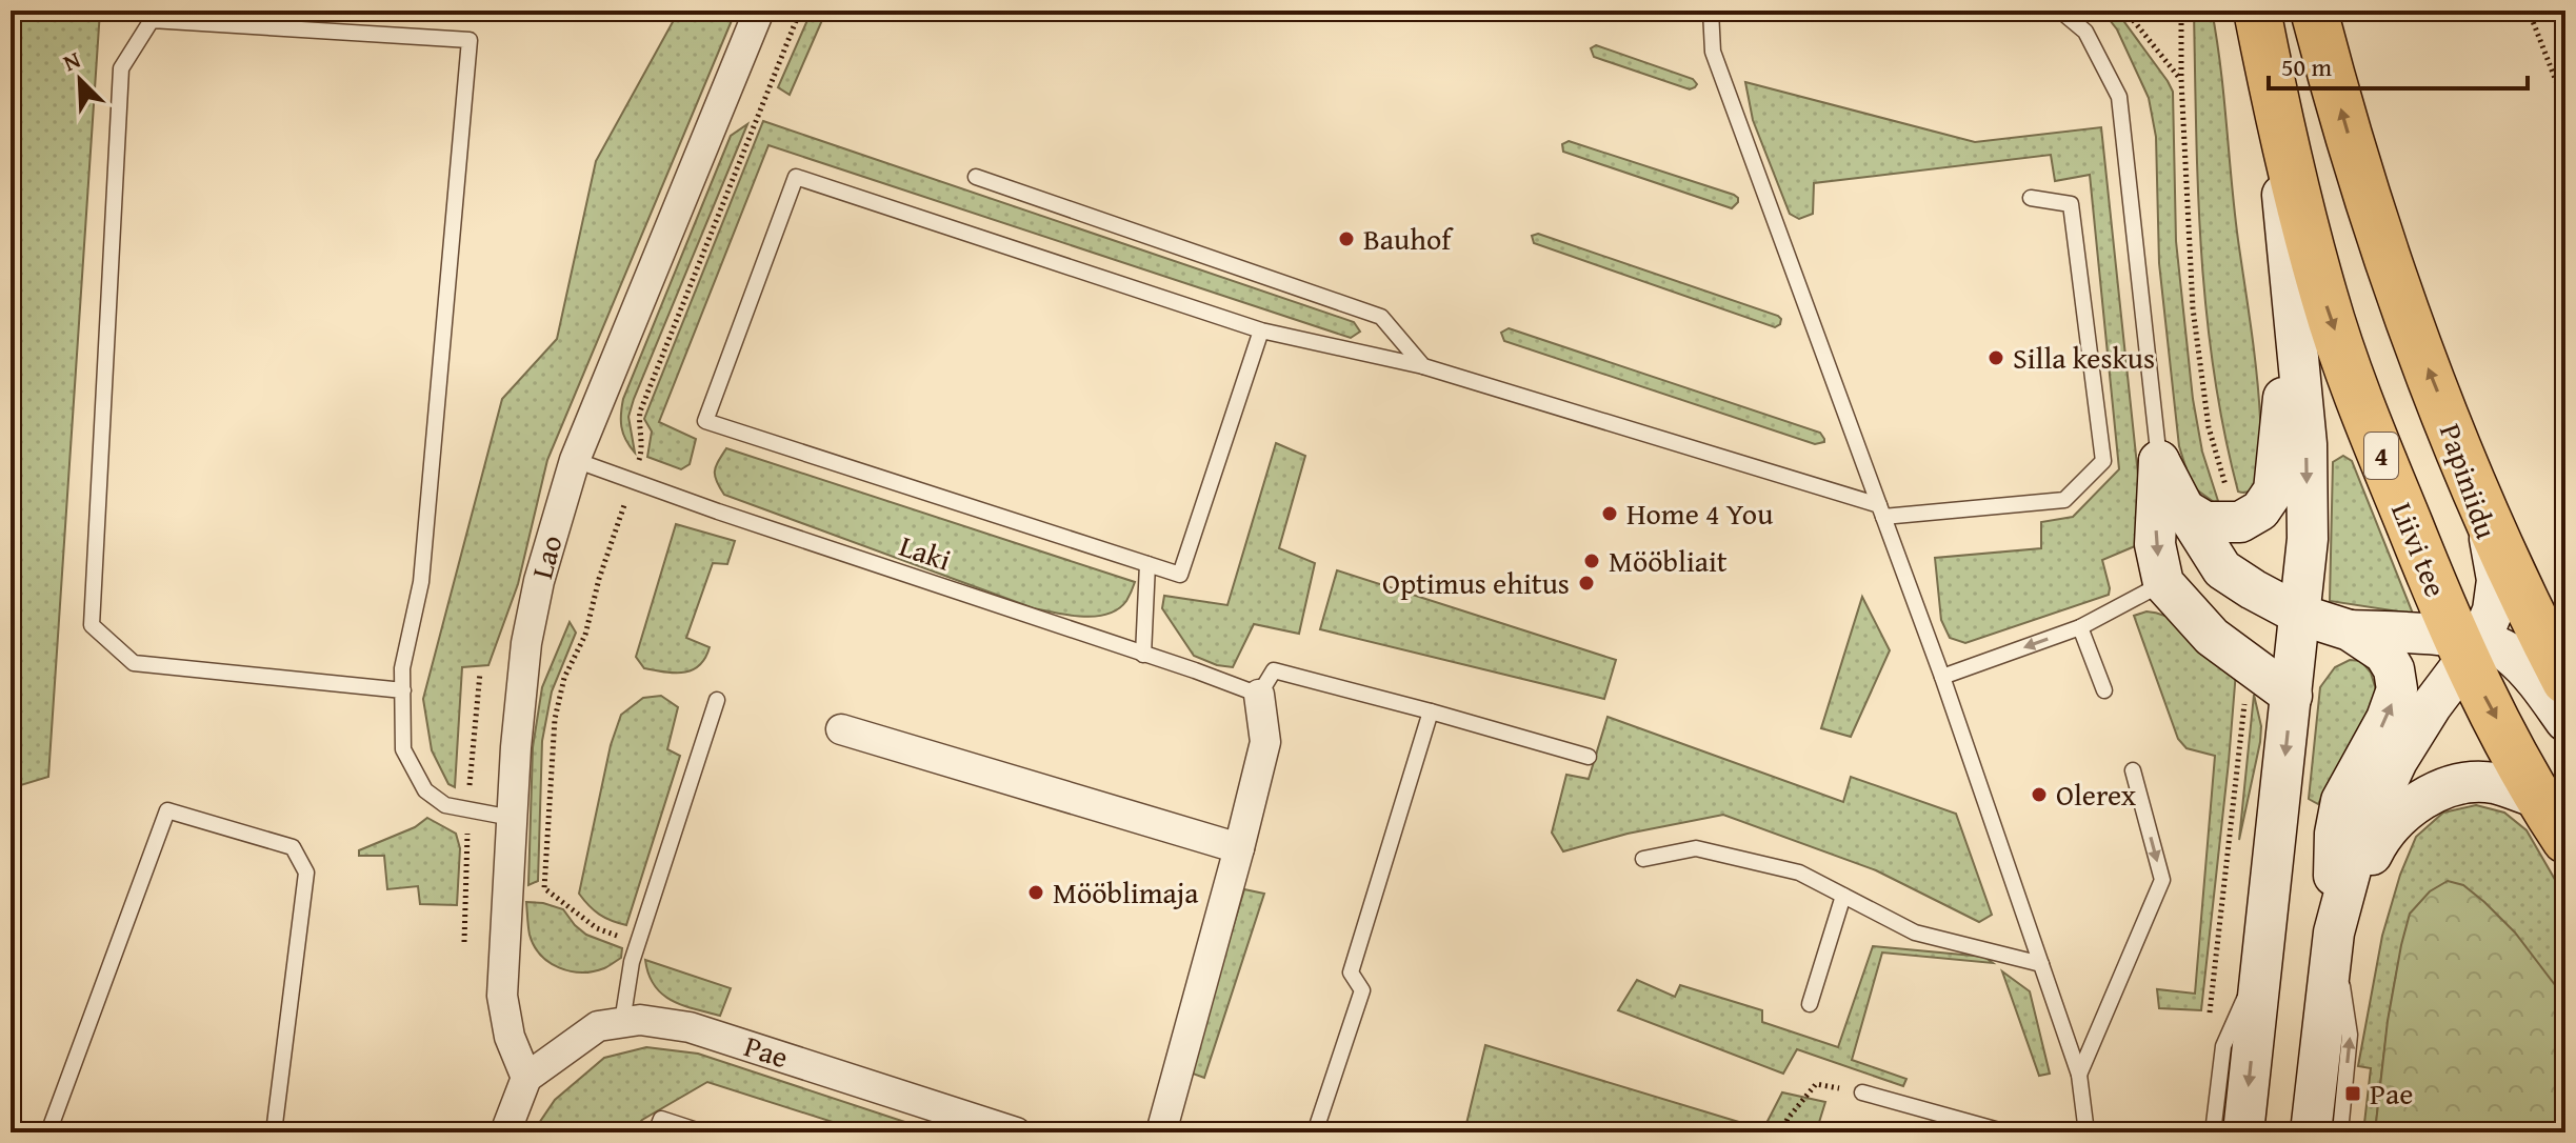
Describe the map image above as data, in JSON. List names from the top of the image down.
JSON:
{
  "streets": {
    "highway": ["4", "Papiniidu", "Liivi tee"],
    "street": ["Lao", "Pae"],
    "lane": ["Laki"]
  },
  "crossings": [
    ["4", "Liivi tee"],
    ["Papiniidu", "Liivi tee"],
    ["Laki", "Lao"],
    ["Lao", "Pae"]
  ],
  "one_way": ["Papiniidu", "Liivi tee"],
  "places": {
    "other": [
      "Bauhof",
      "Silla keskus",
      "Home 4 You",
      "Mööbliait",
      "Optimus ehitus",
      "Olerex",
      "Mööblimaja"
    ],
    "transit": ["Pae"]
  },
  "scale_bar": "50 m",
  "north": "top left"
}
